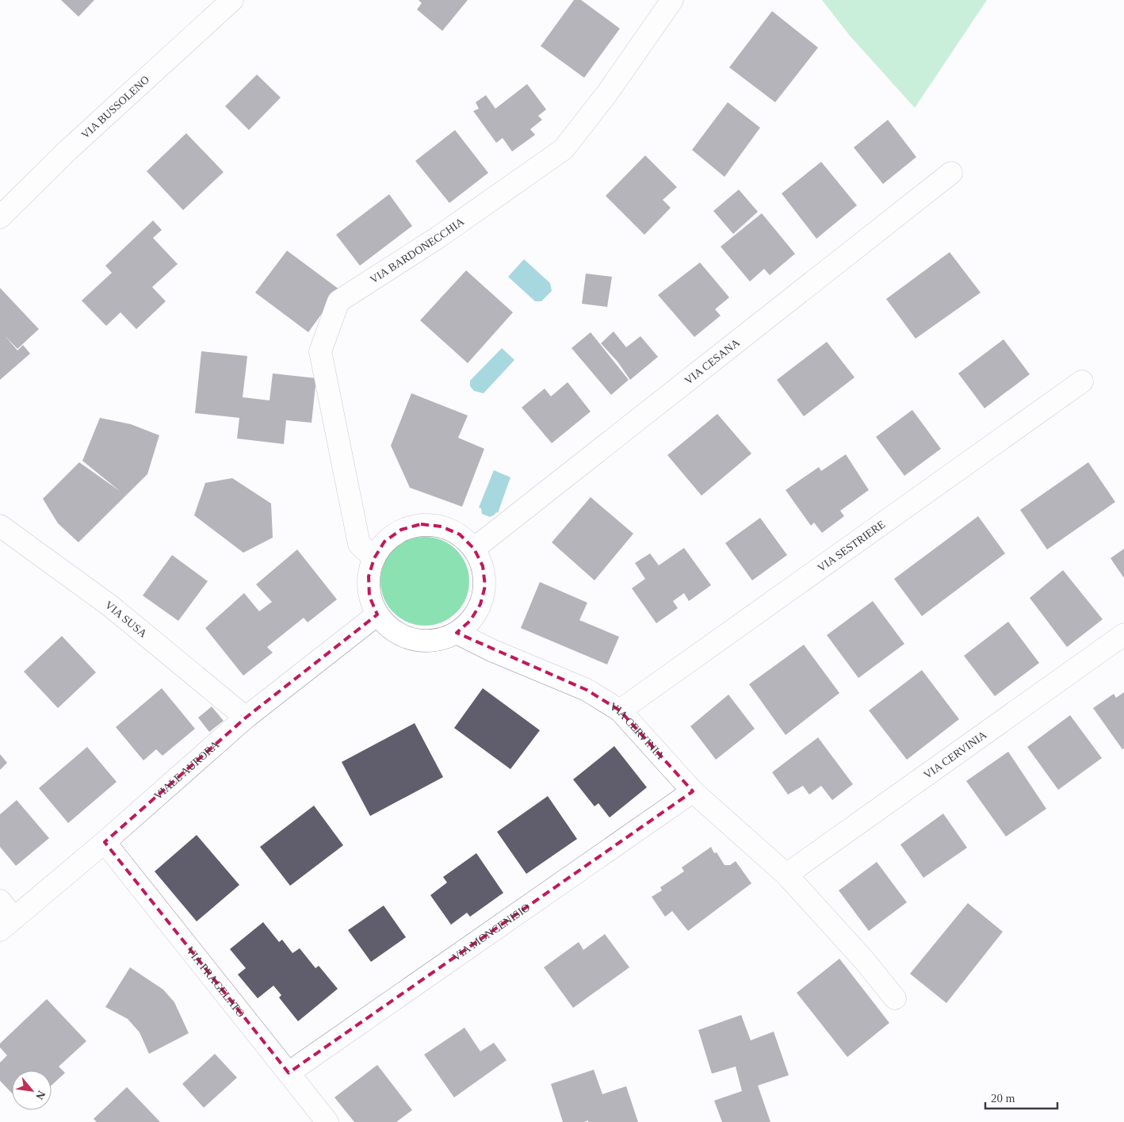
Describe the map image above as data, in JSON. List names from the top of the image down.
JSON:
{
  "streets": {
    "street": [
      "VIA BUSSOLENO",
      "VIA BARDONECCHIA",
      "VIA CESANA",
      "VIA SESTRIERE",
      "VIA SUSA",
      "VIA CERVINIA",
      "VIALE AURORA",
      "VIA MONCENISIO",
      "VIA PRAGELATO"
    ]
  },
  "crossings": [
    ["VIA BARDONECCHIA", "VIA CESANA"],
    ["VIA BARDONECCHIA", "VIA CERVINIA"],
    ["VIA BARDONECCHIA", "VIALE AURORA"],
    ["VIA CESANA", "VIA CERVINIA"],
    ["VIA CESANA", "VIALE AURORA"],
    ["VIA SESTRIERE", "VIA CERVINIA"],
    ["VIA SUSA", "VIALE AURORA"],
    ["VIA CERVINIA", "VIALE AURORA"],
    ["VIA CERVINIA", "VIA MONCENISIO"],
    ["VIALE AURORA", "VIA PRAGELATO"],
    ["VIA MONCENISIO", "VIA PRAGELATO"]
  ],
  "scale_bar": "20 m",
  "north": "bottom right"
}
